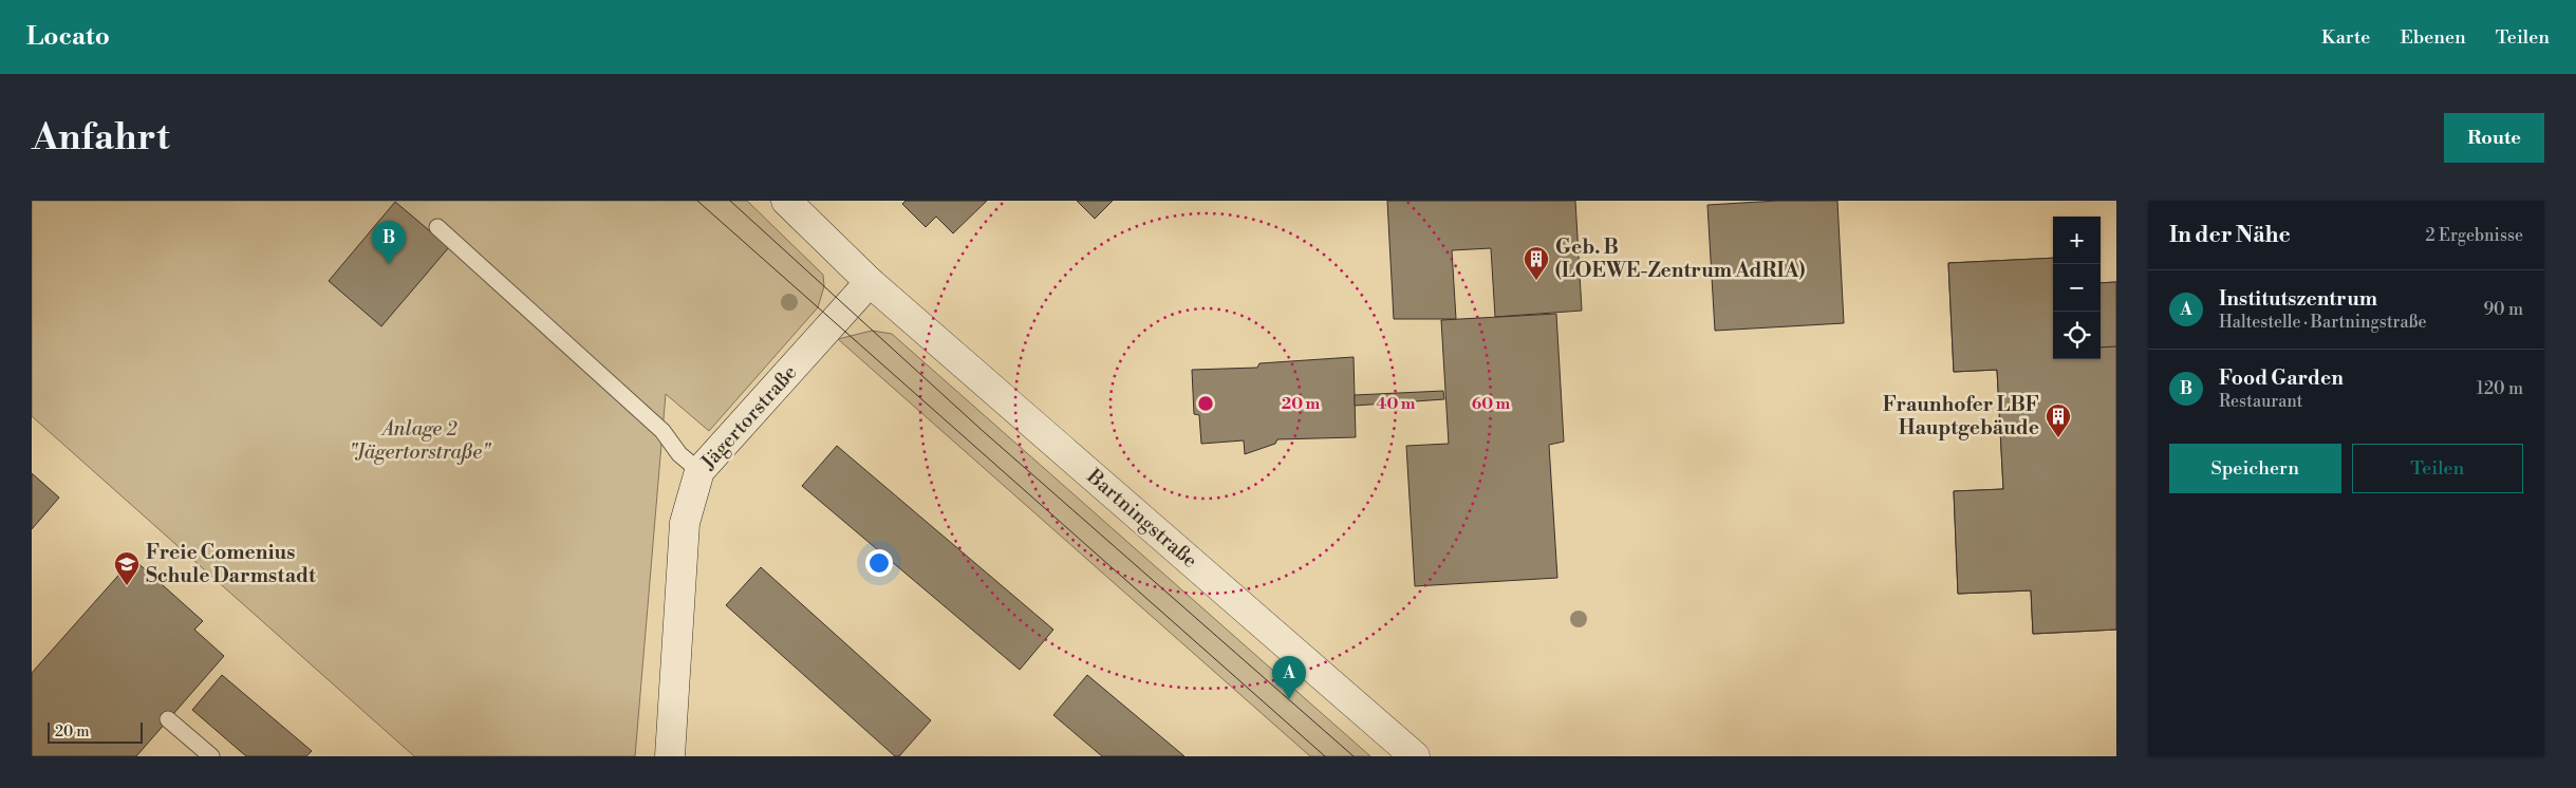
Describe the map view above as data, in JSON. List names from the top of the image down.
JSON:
{
  "streets": {
    "street": ["Jägertorstraße", "Bartningstraße"]
  },
  "crossings": [
    ["Jägertorstraße", "Bartningstraße"]
  ],
  "parks": ["Anlage 2 \"Jägertorstraße\""],
  "places": {
    "building": ["Geb. B (LOEWE-Zentrum AdRIA)", "Fraunhofer LBF Hauptgebäude"],
    "school or university": ["Freie Comenius Schule Darmstadt"]
  },
  "scale_bar": "20 m",
  "page": {
    "header": "Locato",
    "nav": ["Karte", "Ebenen", "Teilen"],
    "buttons": [
      "Route",
      ["Speichern", "Teilen"]
    ],
    "title": "Anfahrt",
    "heading": ["In der Nähe", "2 Ergebnisse"],
    "map_buttons": ["+", "−"],
    "pins": ["B", "A"],
    "list": [
      {
        "mark": "A",
        "name": "Institutszentrum",
        "note": "Haltestelle · Bartningstraße",
        "value": "90 m"
      },
      {
        "mark": "B",
        "name": "Food Garden",
        "note": "Restaurant",
        "value": "120 m"
      }
    ],
    "scale": "20 m"
  },
  "rings": ["20 m", "40 m", "60 m"]
}
